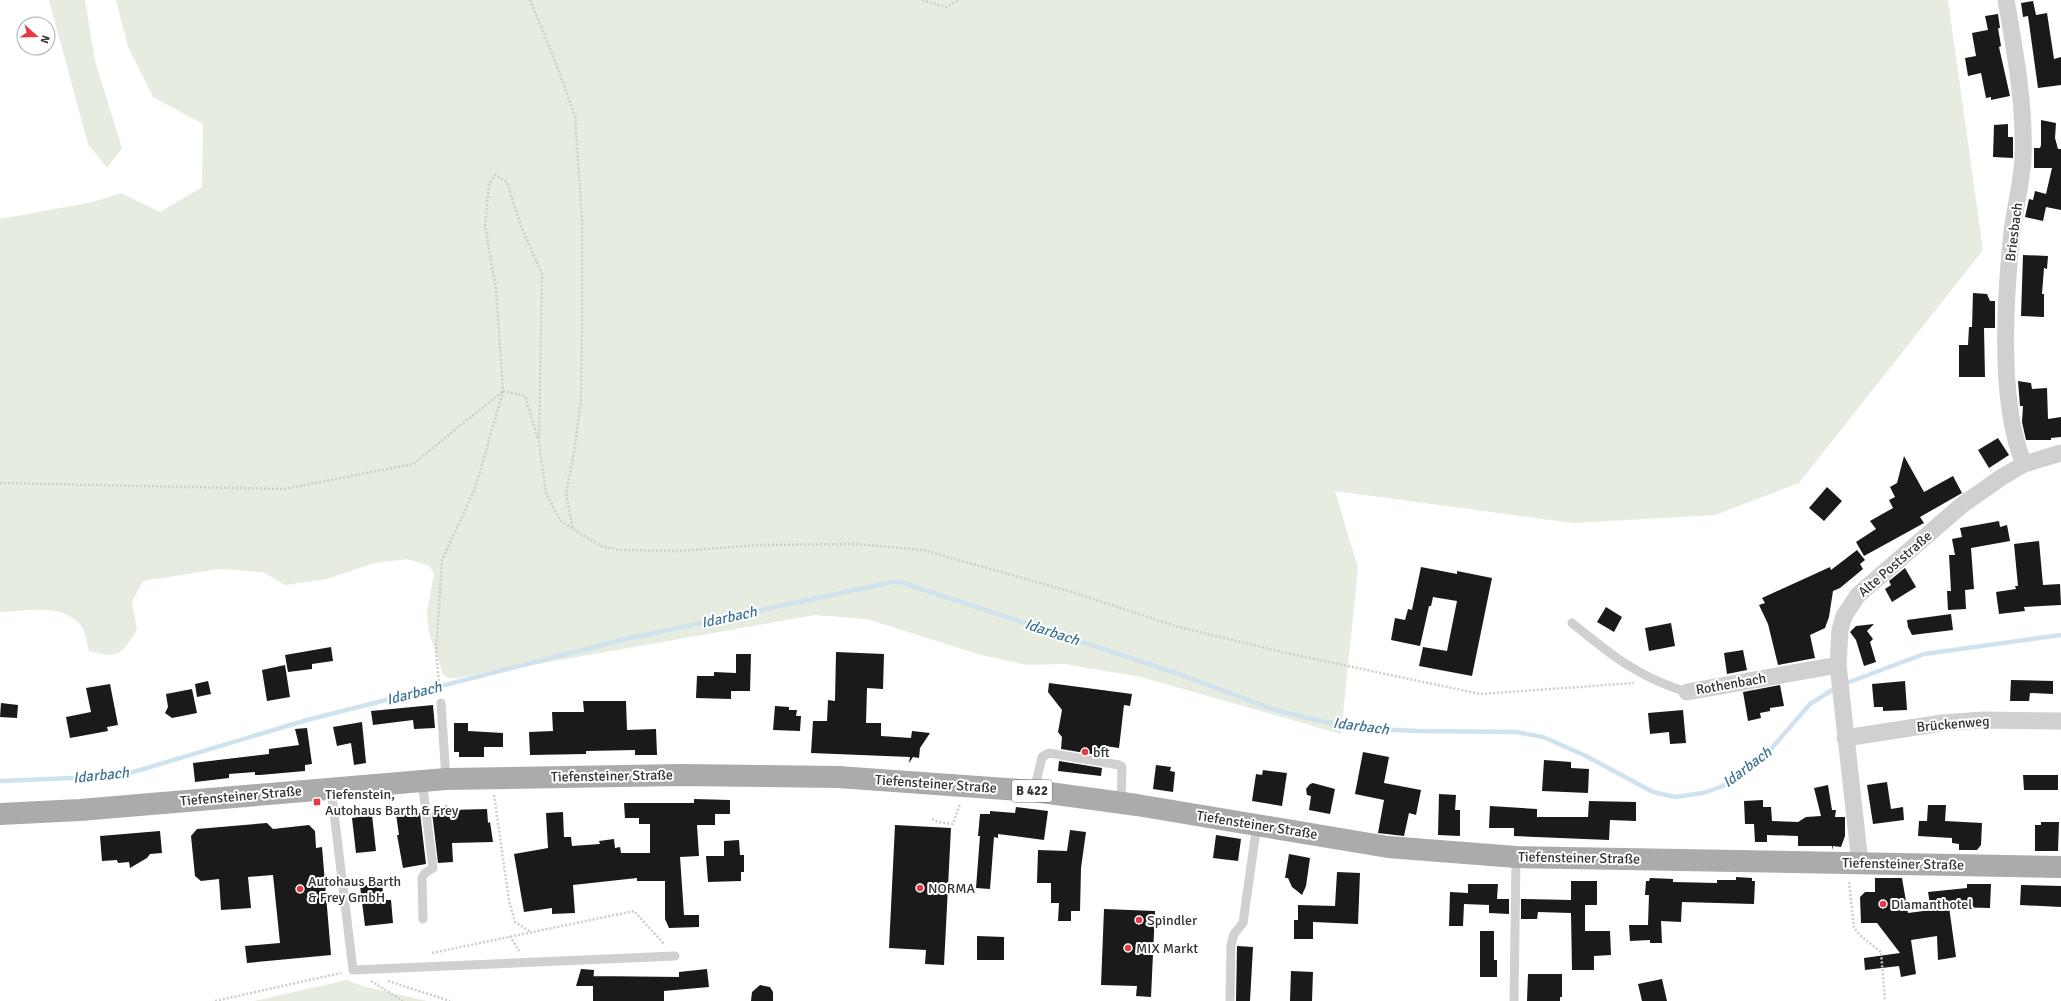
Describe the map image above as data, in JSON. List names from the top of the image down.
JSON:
{
  "streets": {
    "main road": ["Tiefensteiner Straße", "B 422"],
    "street": [
      "Briesbach",
      "Alte Poststraße",
      "Rothenbach",
      "Brückenweg"
    ]
  },
  "crossings": [
    ["Briesbach", "Alte Poststraße"],
    ["Alte Poststraße", "Rothenbach"],
    ["Alte Poststraße", "Brückenweg"],
    ["Alte Poststraße", "Tiefensteiner Straße"]
  ],
  "water": ["Idarbach"],
  "places": {
    "other": [
      "bft",
      "NORMA",
      "Autohaus Barth & Frey GmbH",
      "Diamanthotel",
      "Spindler",
      "MIX Markt"
    ],
    "transit": ["Tiefenstein, Autohaus Barth & Frey"]
  },
  "north": "right"
}
